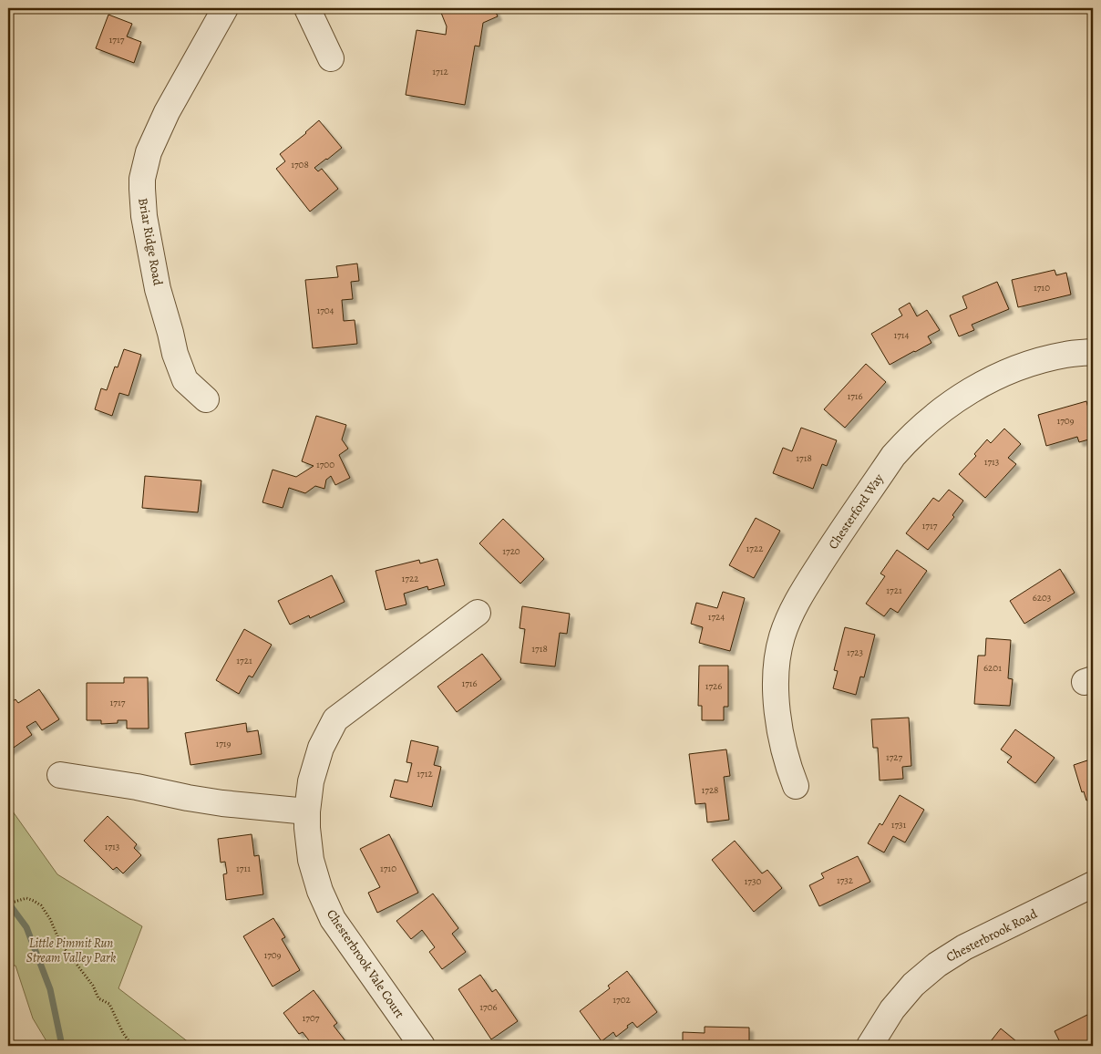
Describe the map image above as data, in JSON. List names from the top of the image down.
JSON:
{
  "streets": {
    "street": [
      "Briar Ridge Road",
      "Chesterford Way",
      "Chesterbrook Road",
      "Chesterbrook Vale Court"
    ]
  },
  "parks": ["Little Pimmit Run Stream Valley Park"],
  "house_numbers": [
    "1717",
    "1712",
    "1708",
    "1710",
    "1704",
    "1714",
    "1716",
    "1709",
    "1718",
    "1713",
    "1700",
    "1717",
    "1722",
    "1720",
    "1722",
    "1721",
    "6203",
    "1724",
    "1718",
    "1723",
    "1721",
    "6201",
    "1716",
    "1726",
    "1717",
    "1719",
    "1727",
    "1712",
    "1728",
    "1731",
    "1713",
    "1711",
    "1710",
    "1732",
    "1730",
    "1709",
    "1702",
    "1706",
    "1707"
  ]
}
